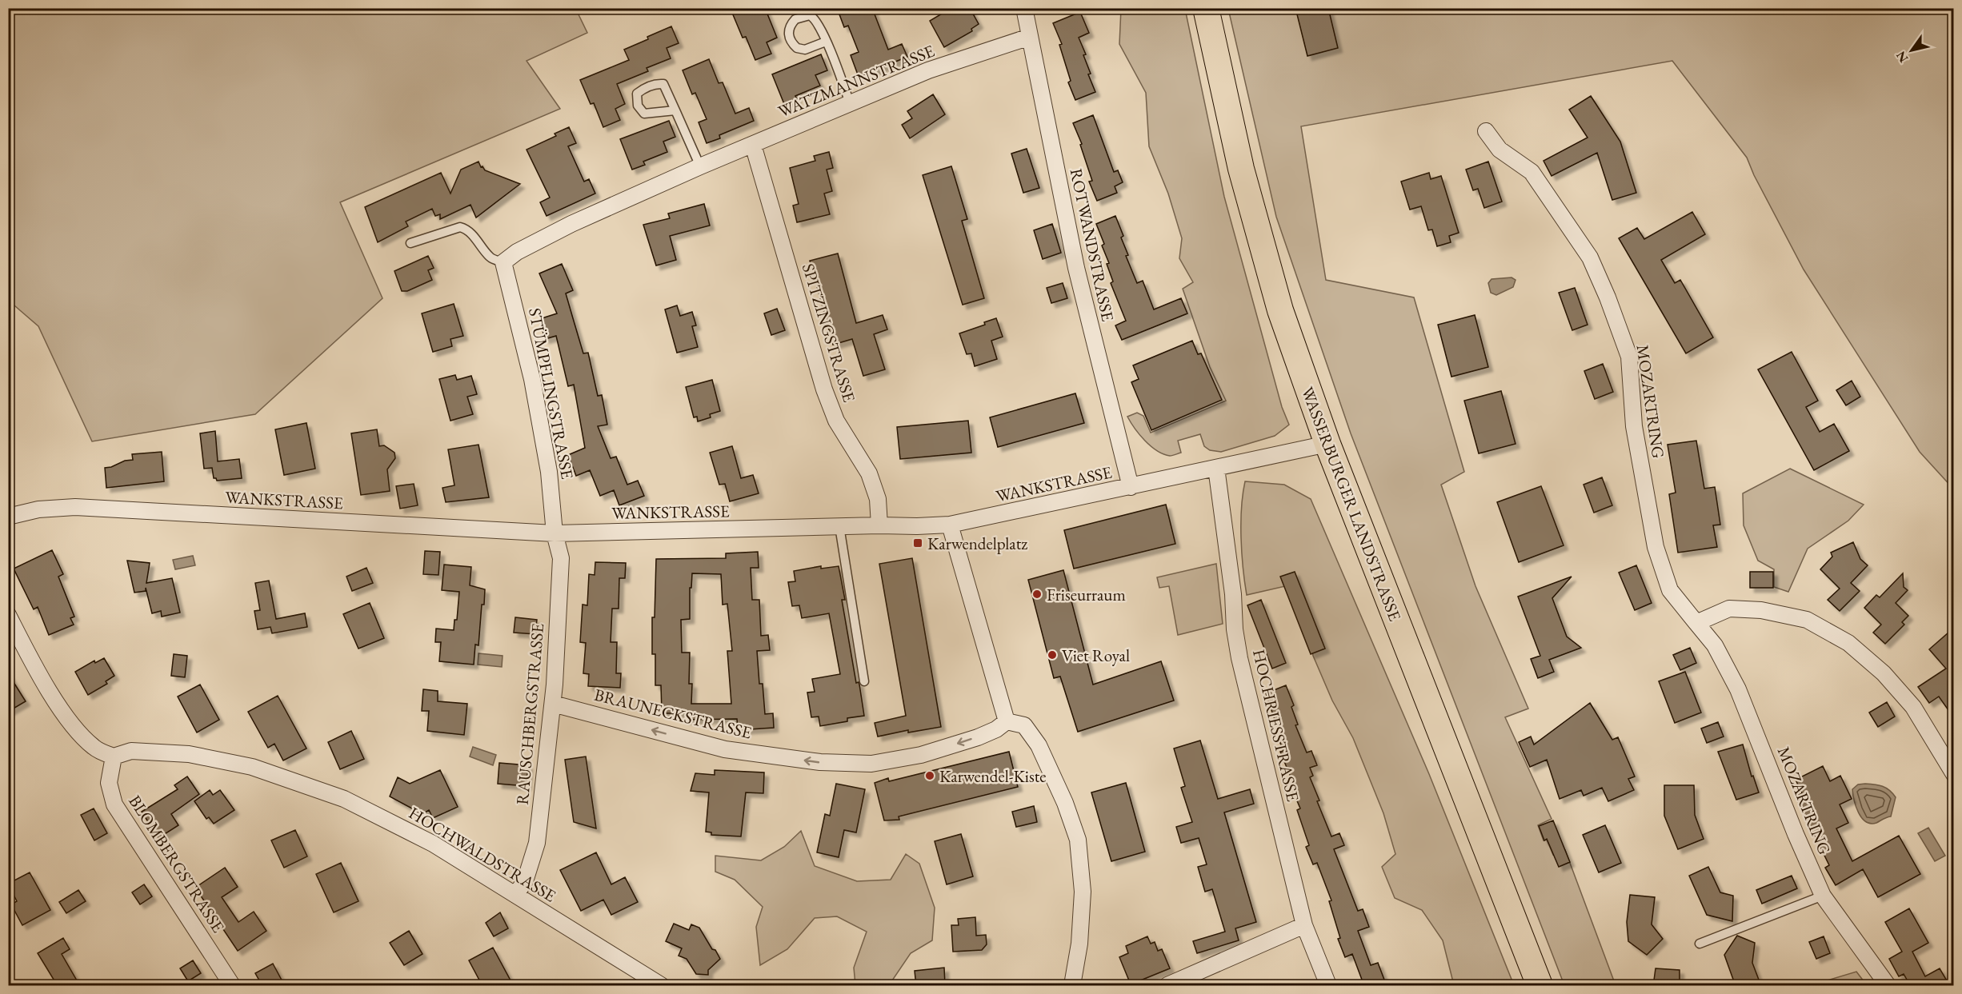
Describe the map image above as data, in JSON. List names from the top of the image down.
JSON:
{
  "streets": {
    "main road": ["WASSERBURGER LANDSTRASSE"],
    "street": [
      "WATZMANNSTRASSE",
      "ROTWANDSTRASSE",
      "SPITZINGSTRASSE",
      "STÜMPFLINGSTRASSE",
      "MOZARTRING",
      "WANKSTRASSE",
      "BRAUNECKSTRASSE",
      "RAUSCHBERGSTRASSE",
      "HOCHRIESSTRASSE",
      "HOCHWALDSTRASSE",
      "BLOMBERGSTRASSE"
    ]
  },
  "crossings": [
    ["WATZMANNSTRASSE", "ROTWANDSTRASSE"],
    ["WATZMANNSTRASSE", "SPITZINGSTRASSE"],
    ["WATZMANNSTRASSE", "STÜMPFLINGSTRASSE"],
    ["ROTWANDSTRASSE", "WANKSTRASSE"],
    ["SPITZINGSTRASSE", "WANKSTRASSE"],
    ["STÜMPFLINGSTRASSE", "WANKSTRASSE"],
    ["STÜMPFLINGSTRASSE", "RAUSCHBERGSTRASSE"],
    ["WANKSTRASSE", "WASSERBURGER LANDSTRASSE"],
    ["WANKSTRASSE", "RAUSCHBERGSTRASSE"],
    ["WANKSTRASSE", "HOCHRIESSTRASSE"],
    ["BRAUNECKSTRASSE", "RAUSCHBERGSTRASSE"],
    ["RAUSCHBERGSTRASSE", "HOCHWALDSTRASSE"],
    ["HOCHWALDSTRASSE", "BLOMBERGSTRASSE"]
  ],
  "one_way": ["BRAUNECKSTRASSE"],
  "places": {
    "transit": ["Karwendelplatz"],
    "other": ["Friseurraum", "Viet Royal", "Karwendel-Kiste"]
  },
  "north": "bottom left"
}
